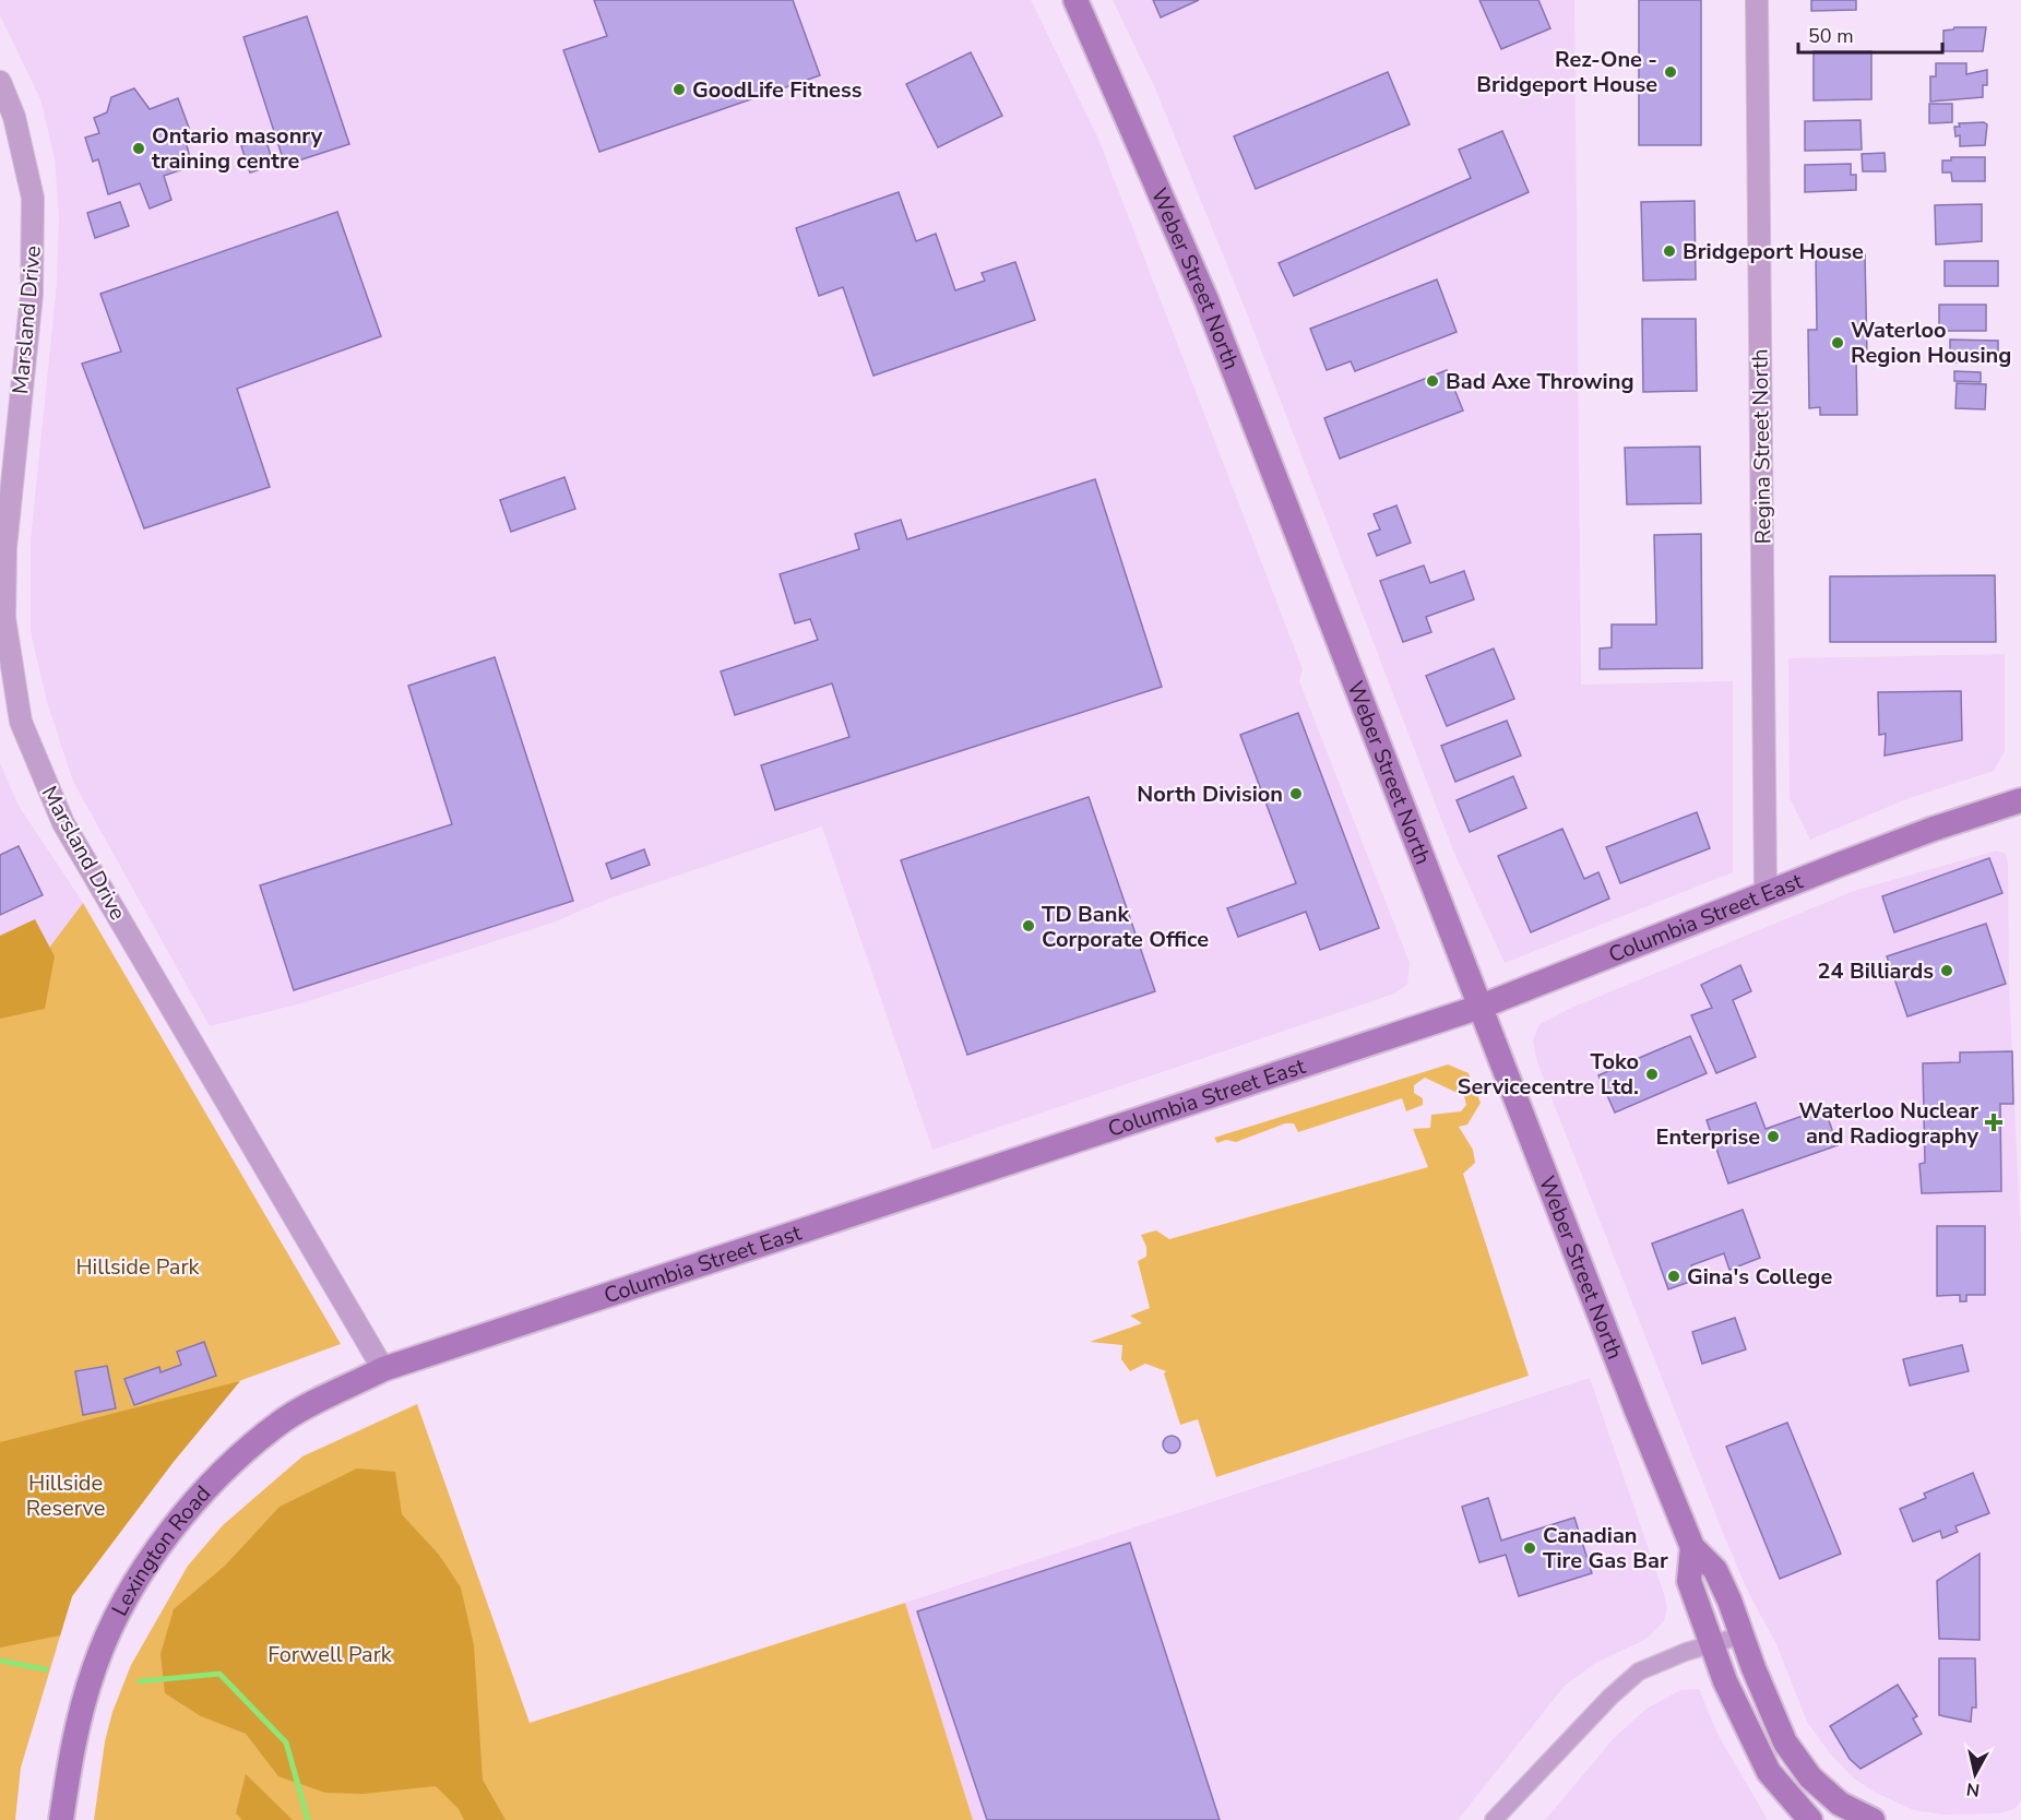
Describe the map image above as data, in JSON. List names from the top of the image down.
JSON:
{
  "streets": {
    "main road": ["Weber Street North", "Columbia Street East", "Lexington Road"],
    "street": ["Marsland Drive", "Regina Street North"]
  },
  "crossings": [
    ["Weber Street North", "Columbia Street East"],
    ["Marsland Drive", "Columbia Street East"],
    ["Marsland Drive", "Lexington Road"],
    ["Regina Street North", "Columbia Street East"],
    ["Columbia Street East", "Lexington Road"]
  ],
  "parks": ["Hillside Park", "Hillside Reserve", "Forwell Park"],
  "places": {
    "other": [
      "Rez-One - Bridgeport House",
      "GoodLife Fitness",
      "Ontario masonry training centre",
      "Bridgeport House",
      "Waterloo Region Housing",
      "Bad Axe Throwing",
      "North Division",
      "TD Bank Corporate Office",
      "24 Billiards",
      "Toko Servicecentre Ltd.",
      "Enterprise",
      "Gina's College",
      "Canadian Tire Gas Bar"
    ],
    "health": ["Waterloo Nuclear and Radiography"]
  },
  "scale_bar": "50 m",
  "north": "bottom"
}
